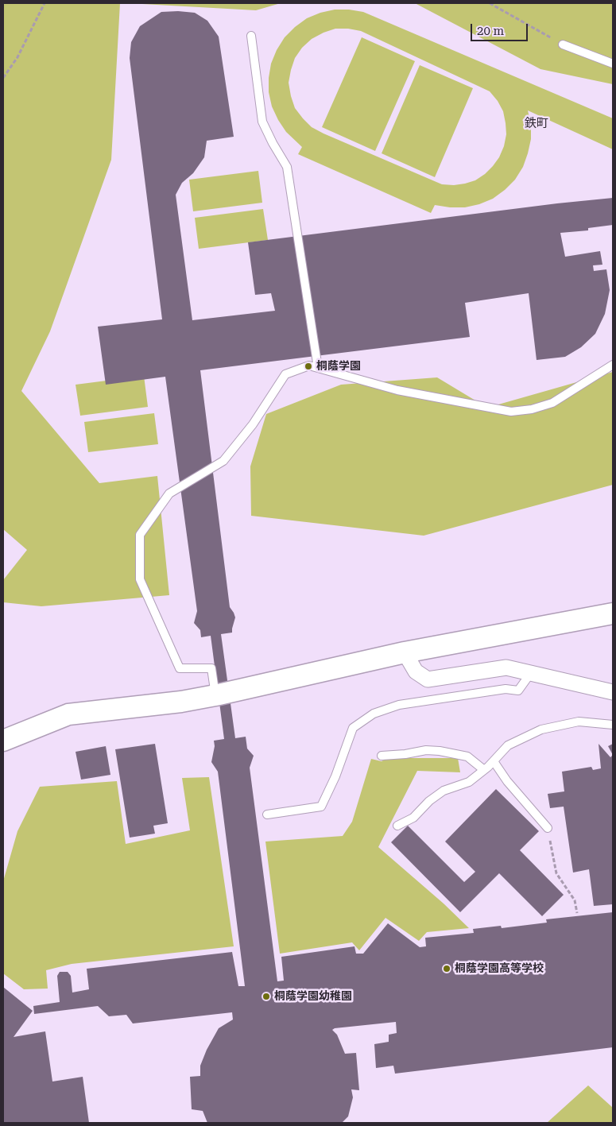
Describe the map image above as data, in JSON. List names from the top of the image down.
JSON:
{
  "districts": ["鉄町"],
  "places": ["桐蔭学園", "桐蔭学園高等学校", "桐蔭学園幼稚園"],
  "scale_bar": "20 m"
}
